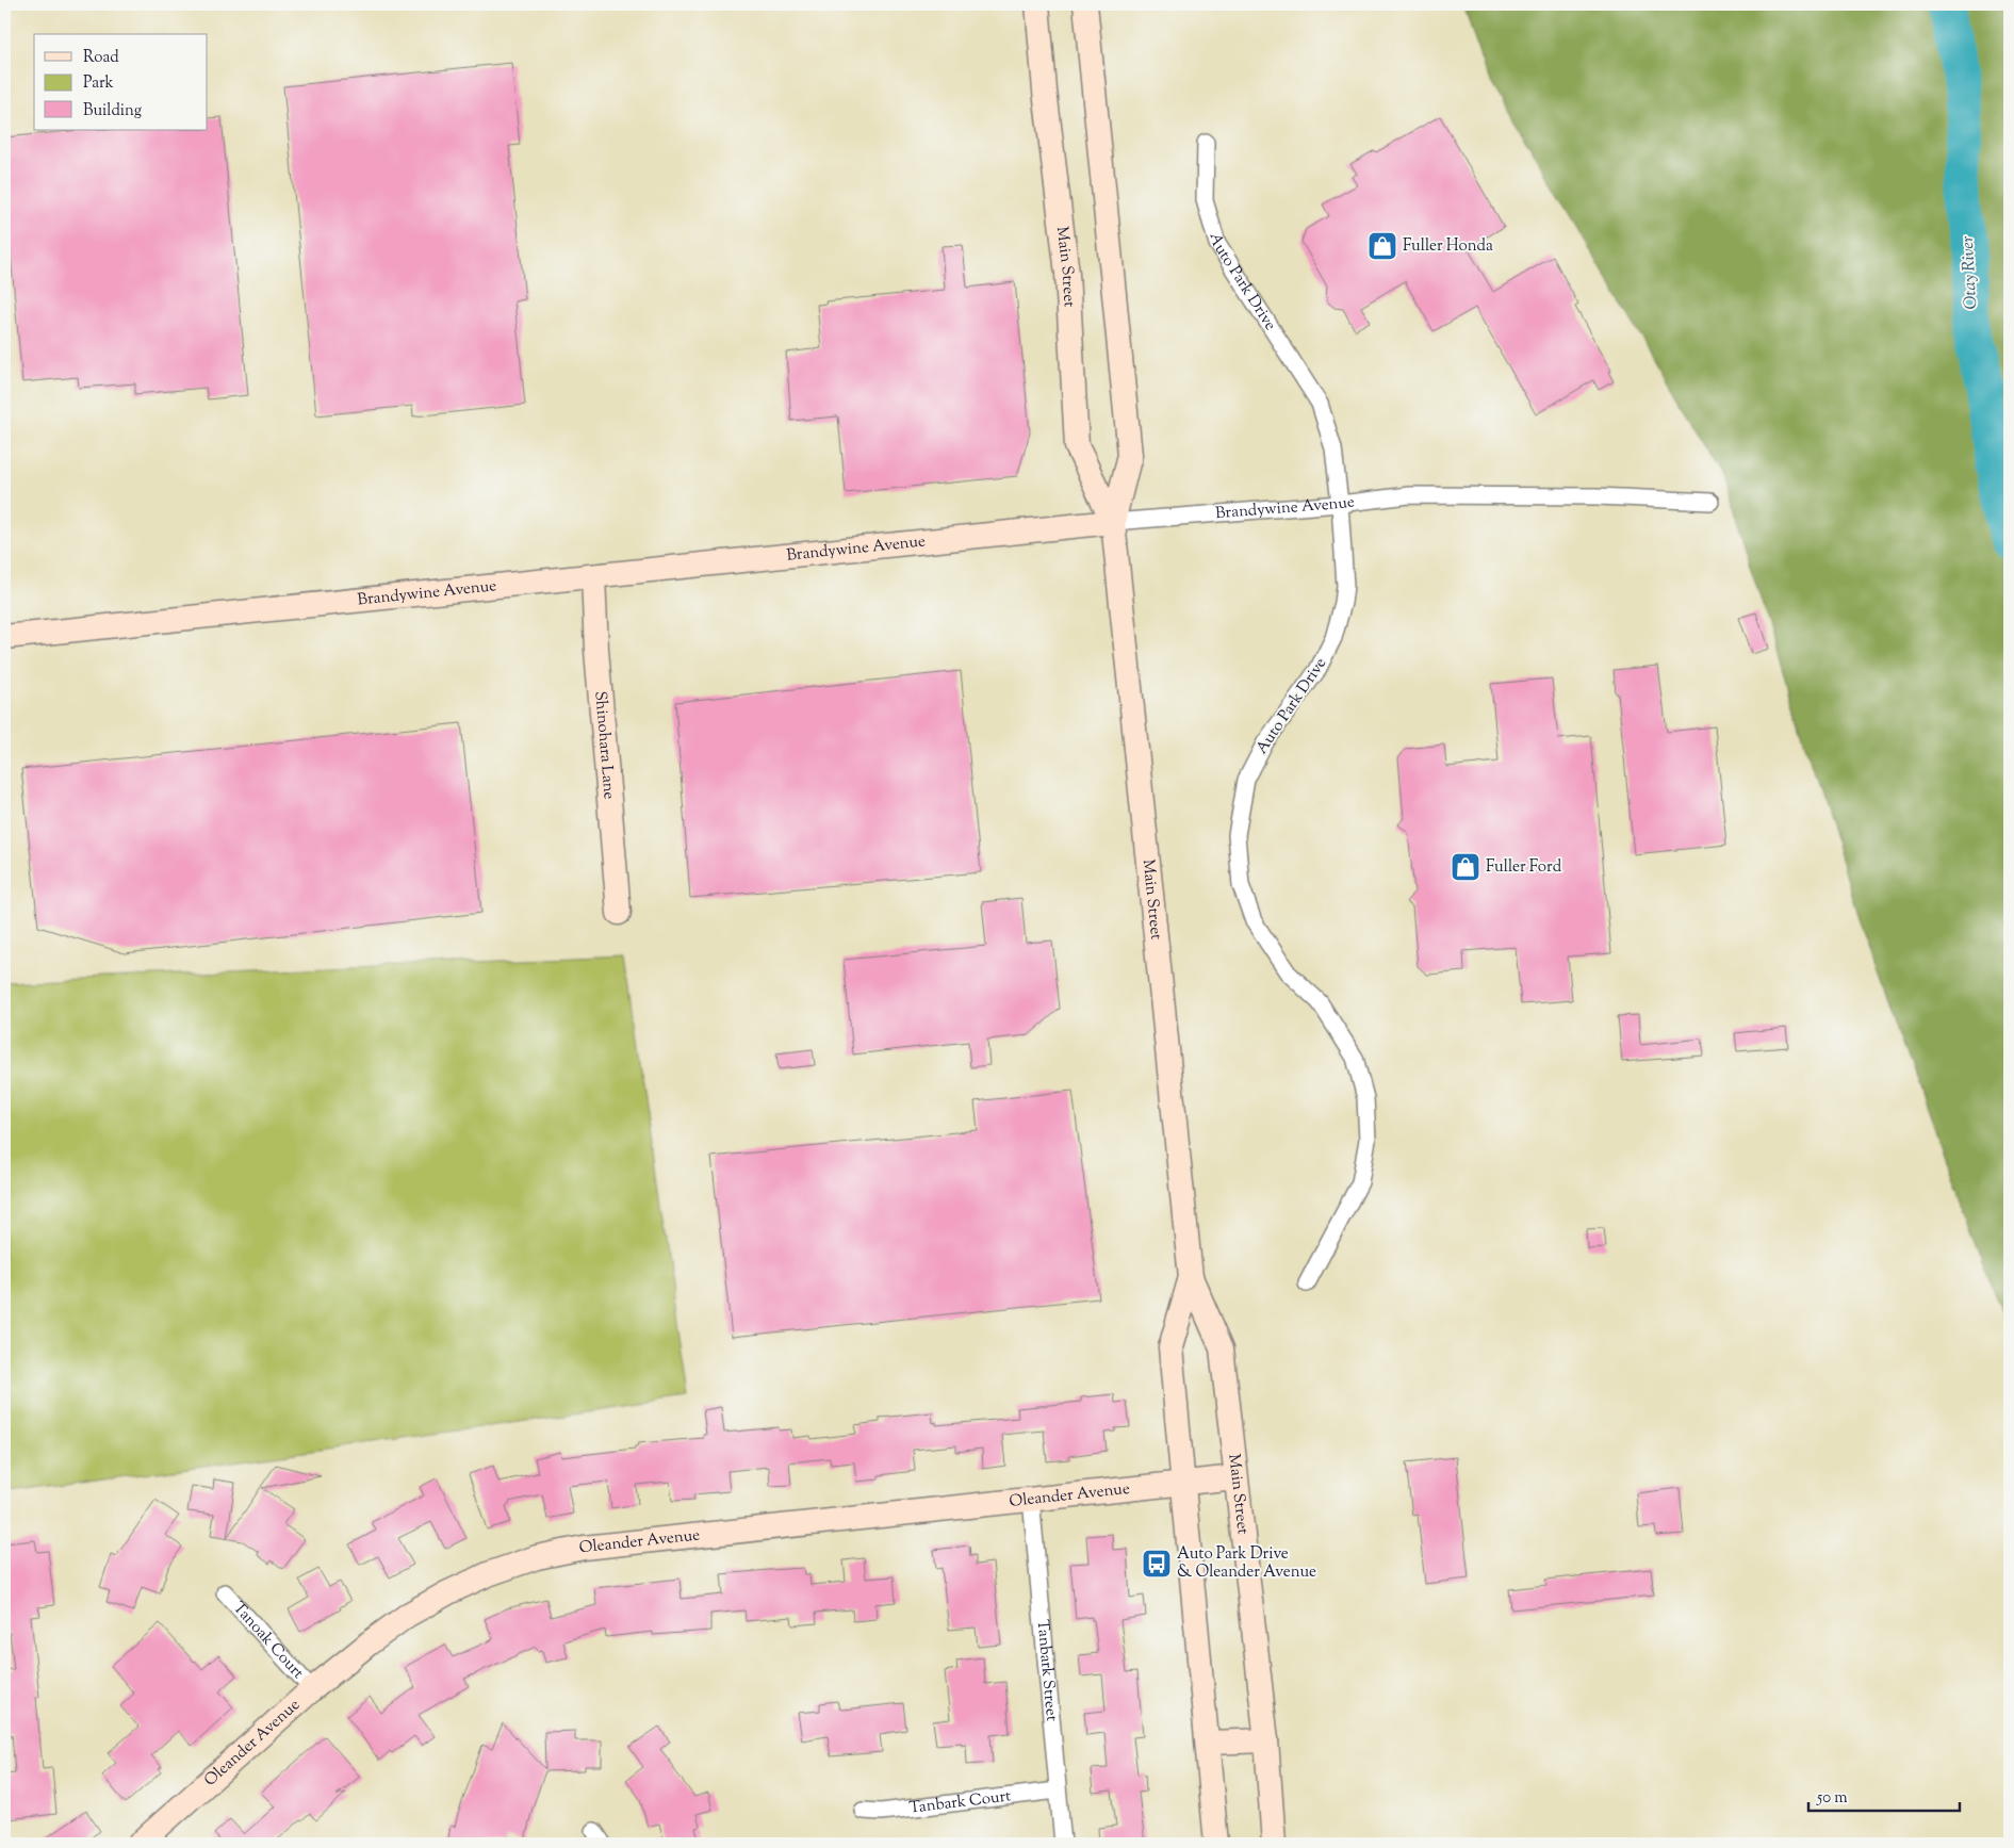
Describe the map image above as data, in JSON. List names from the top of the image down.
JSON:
{
  "streets": {
    "main road": [
      "Main Street",
      "Brandywine Avenue",
      "Shinohara Lane",
      "Oleander Avenue"
    ],
    "street": [
      "Auto Park Drive",
      "Tanoak Court",
      "Tanbark Street",
      "Tanbark Court"
    ]
  },
  "crossings": [
    ["Main Street", "Brandywine Avenue"],
    ["Main Street", "Oleander Avenue"],
    ["Auto Park Drive", "Brandywine Avenue"],
    ["Brandywine Avenue", "Shinohara Lane"],
    ["Oleander Avenue", "Tanoak Court"],
    ["Oleander Avenue", "Tanbark Street"],
    ["Tanbark Street", "Tanbark Court"]
  ],
  "water": ["Otay River"],
  "places": {
    "shop": ["Fuller Honda", "Fuller Ford"],
    "bus stop": ["Auto Park Drive & Oleander Avenue"]
  },
  "legend": ["Road", "Park", "Building"],
  "scale_bar": "50 m"
}
